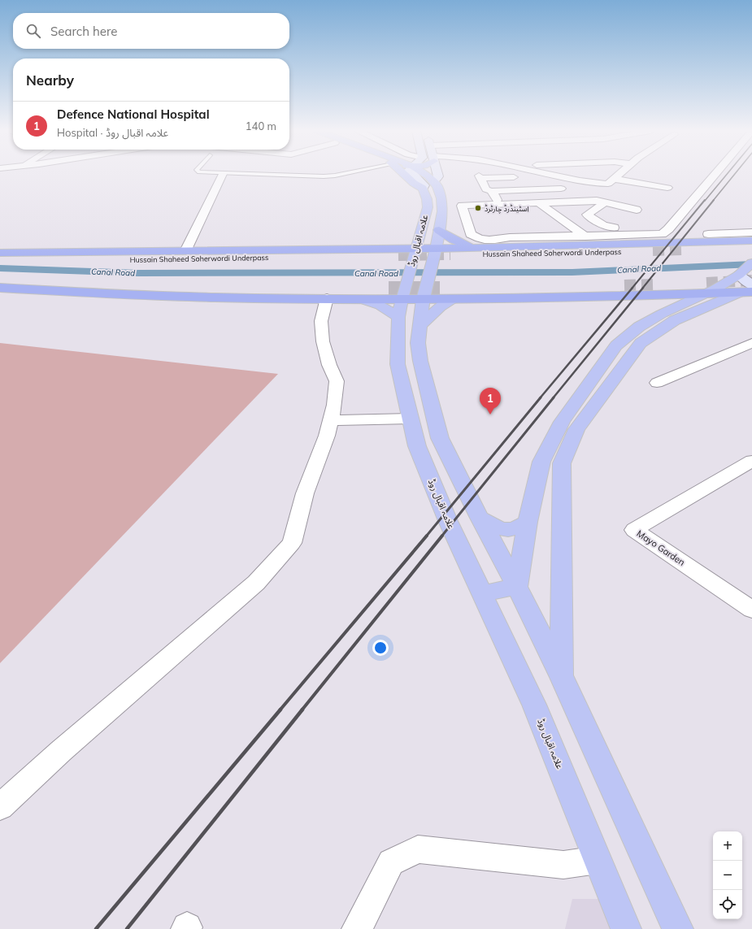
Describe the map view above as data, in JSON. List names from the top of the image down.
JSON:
{
  "streets": {
    "highway": ["Hussain Shaheed Soherwordi Underpass"],
    "main road": ["علامہ اقبال روڈ"],
    "street": ["Mayo Garden"]
  },
  "water": ["Canal Road"],
  "places": ["اسٹینڈرڈ چارٹرڈ"],
  "page": {
    "search": "Search here",
    "heading": "Nearby",
    "list": [
      {
        "mark": "1",
        "name": "Defence National Hospital",
        "note": "Hospital · علامہ اقبال روڈ",
        "value": "140 m"
      }
    ],
    "pins": "1",
    "map_buttons": ["+", "−"]
  }
}
